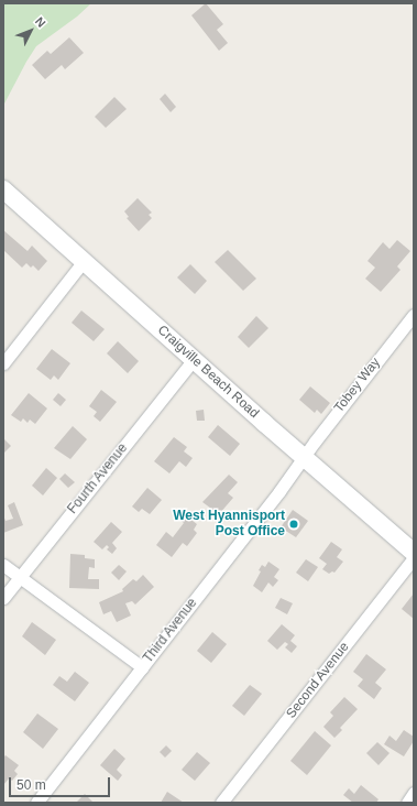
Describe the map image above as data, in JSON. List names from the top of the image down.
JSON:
{
  "streets": {
    "main road": ["Craigville Beach Road"],
    "street": [
      "Tobey Way",
      "Fourth Avenue",
      "Third Avenue",
      "Second Avenue"
    ]
  },
  "crossings": [
    ["Craigville Beach Road", "Tobey Way"],
    ["Craigville Beach Road", "Fourth Avenue"],
    ["Craigville Beach Road", "Third Avenue"],
    ["Tobey Way", "Third Avenue"]
  ],
  "places": ["West Hyannisport Post Office"],
  "scale_bar": "50 m",
  "north": "top right"
}
